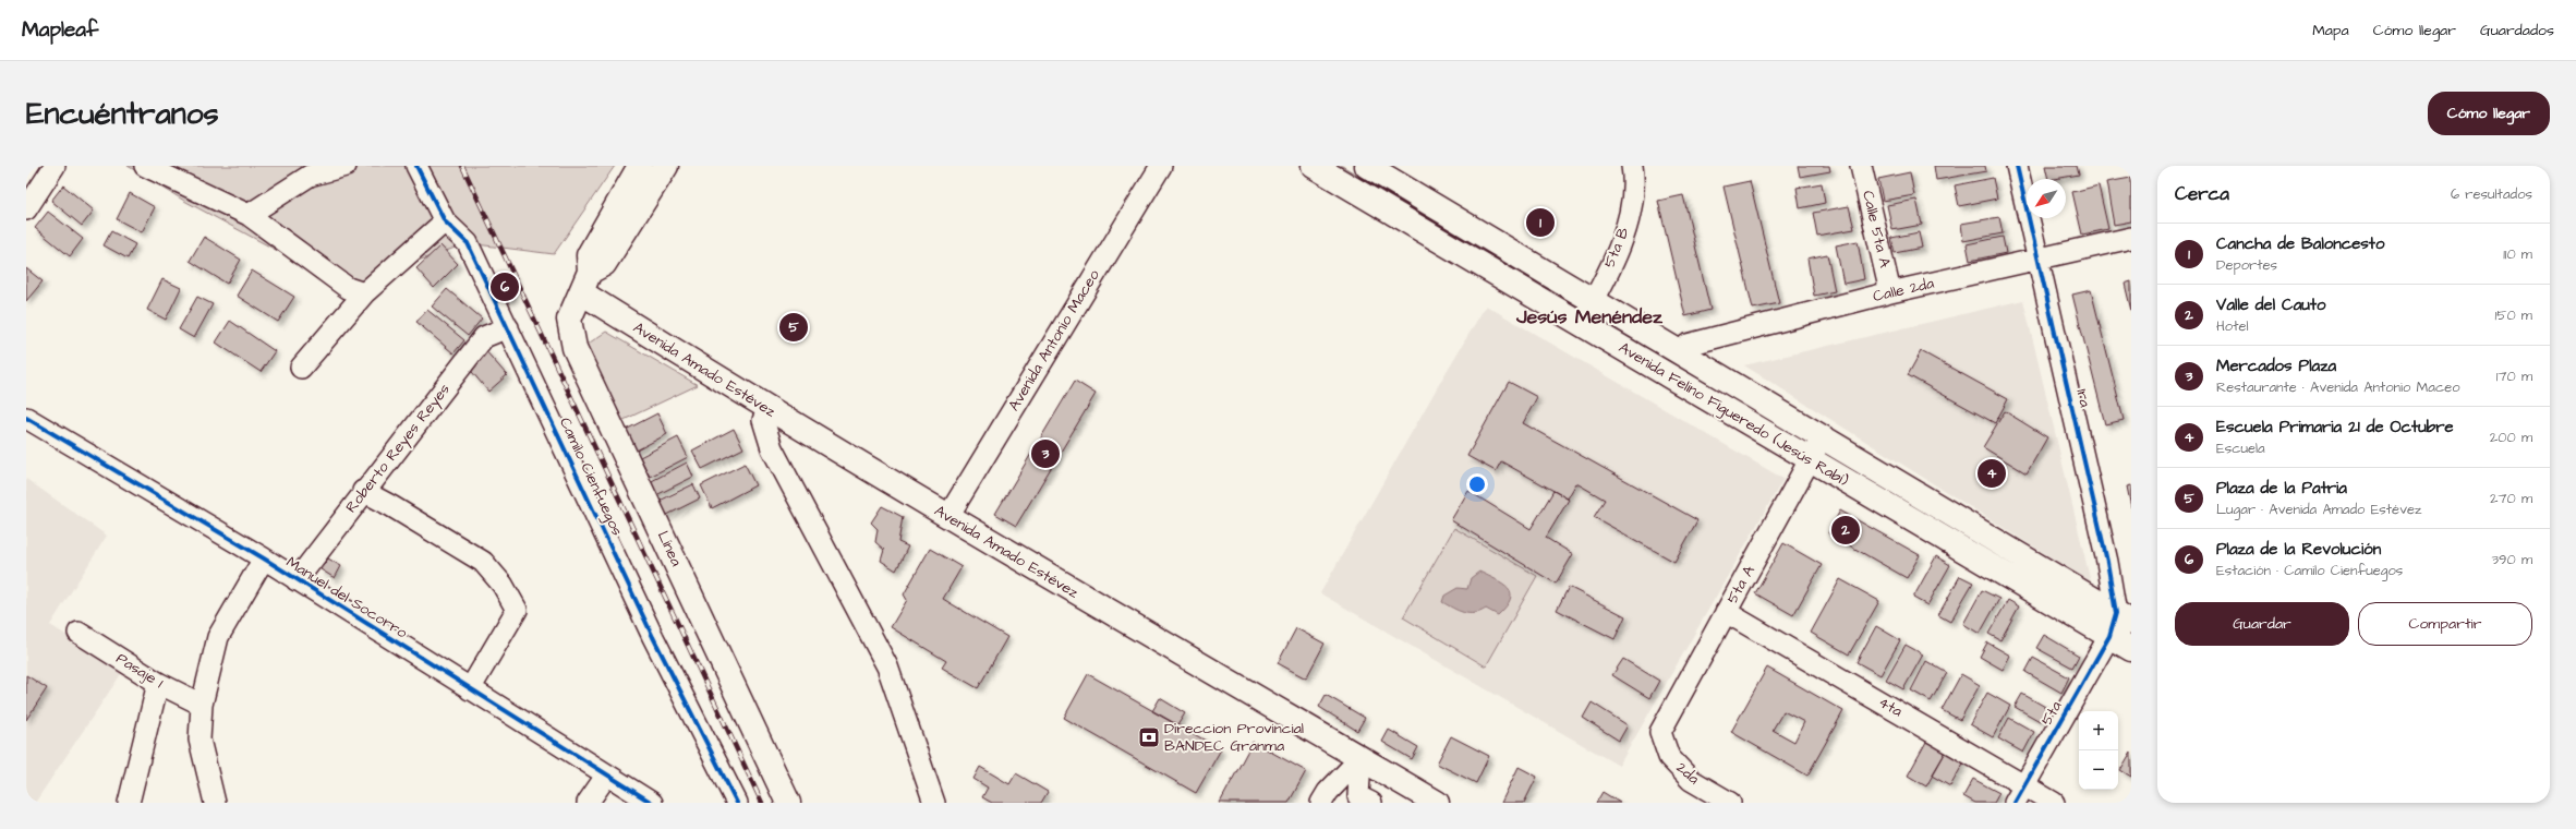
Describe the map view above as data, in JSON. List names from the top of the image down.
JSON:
{
  "streets": {
    "main road": ["Avenida Amado Estévez", "Avenida Felino Figueredo (Jesús Rabí)", "Línea"],
    "street": [
      "Calle 5ta A",
      "5ta B",
      "Calle 2da",
      "Avenida Antonio Maceo",
      "1ra",
      "Roberto Reyes Reyes",
      "Camilo Cienfuegos",
      "5ta A",
      "Manuel del Socorro",
      "Pasaje 1",
      "4ta",
      "5ta",
      "2da"
    ]
  },
  "crossings": [
    ["Calle 5ta A", "Calle 2da"],
    ["5ta B", "Avenida Felino Figueredo (Jesús Rabí)"],
    ["Calle 2da", "1ra"],
    ["Calle 2da", "Avenida Felino Figueredo (Jesús Rabí)"],
    ["Avenida Antonio Maceo", "Avenida Amado Estévez"],
    ["Avenida Amado Estévez", "Línea"],
    ["1ra", "Avenida Felino Figueredo (Jesús Rabí)"],
    ["1ra", "5ta"],
    ["Avenida Felino Figueredo (Jesús Rabí)", "5ta A"],
    ["Avenida Felino Figueredo (Jesús Rabí)", "5ta"],
    ["Roberto Reyes Reyes", "Camilo Cienfuegos"],
    ["Roberto Reyes Reyes", "Manuel del Socorro"],
    ["5ta A", "4ta"],
    ["5ta A", "2da"],
    ["4ta", "5ta"]
  ],
  "districts": ["Jesús Menéndez"],
  "places": {
    "bank": ["Direccion Provincial BANDEC Granma"]
  },
  "north": "bottom left",
  "page": {
    "header": "Mapleaf",
    "nav": ["Mapa", "Cómo llegar", "Guardados"],
    "buttons": [
      "Cómo llegar",
      ["Guardar", "Compartir"]
    ],
    "title": "Encuéntranos",
    "heading": ["Cerca", "6 resultados"],
    "pins": [
      "1",
      "6",
      "5",
      "3",
      "4",
      "2"
    ],
    "list": [
      {
        "mark": "1",
        "name": "Cancha de Baloncesto",
        "note": "Deportes",
        "value": "110 m"
      },
      {
        "mark": "2",
        "name": "Valle del Cauto",
        "note": "Hotel",
        "value": "150 m"
      },
      {
        "mark": "3",
        "name": "Mercados Plaza",
        "note": "Restaurante · Avenida Antonio Maceo",
        "value": "170 m"
      },
      {
        "mark": "4",
        "name": "Escuela Primaria 21 de Octubre",
        "note": "Escuela",
        "value": "200 m"
      },
      {
        "mark": "5",
        "name": "Plaza de la Patria",
        "note": "Lugar · Avenida Amado Estévez",
        "value": "270 m"
      },
      {
        "mark": "6",
        "name": "Plaza de la Revolución",
        "note": "Estación · Camilo Cienfuegos",
        "value": "390 m"
      }
    ],
    "map_buttons": ["+", "−"]
  }
}
